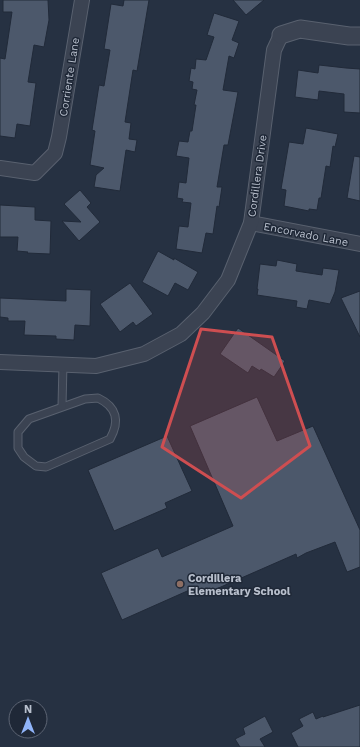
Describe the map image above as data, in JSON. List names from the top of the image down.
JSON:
{
  "streets": {
    "street": ["Corriente Lane", "Cordillera Drive", "Encorvado Lane"]
  },
  "crossings": [
    ["Cordillera Drive", "Encorvado Lane"]
  ],
  "places": ["Cordillera Elementary School"],
  "north": "top"
}
